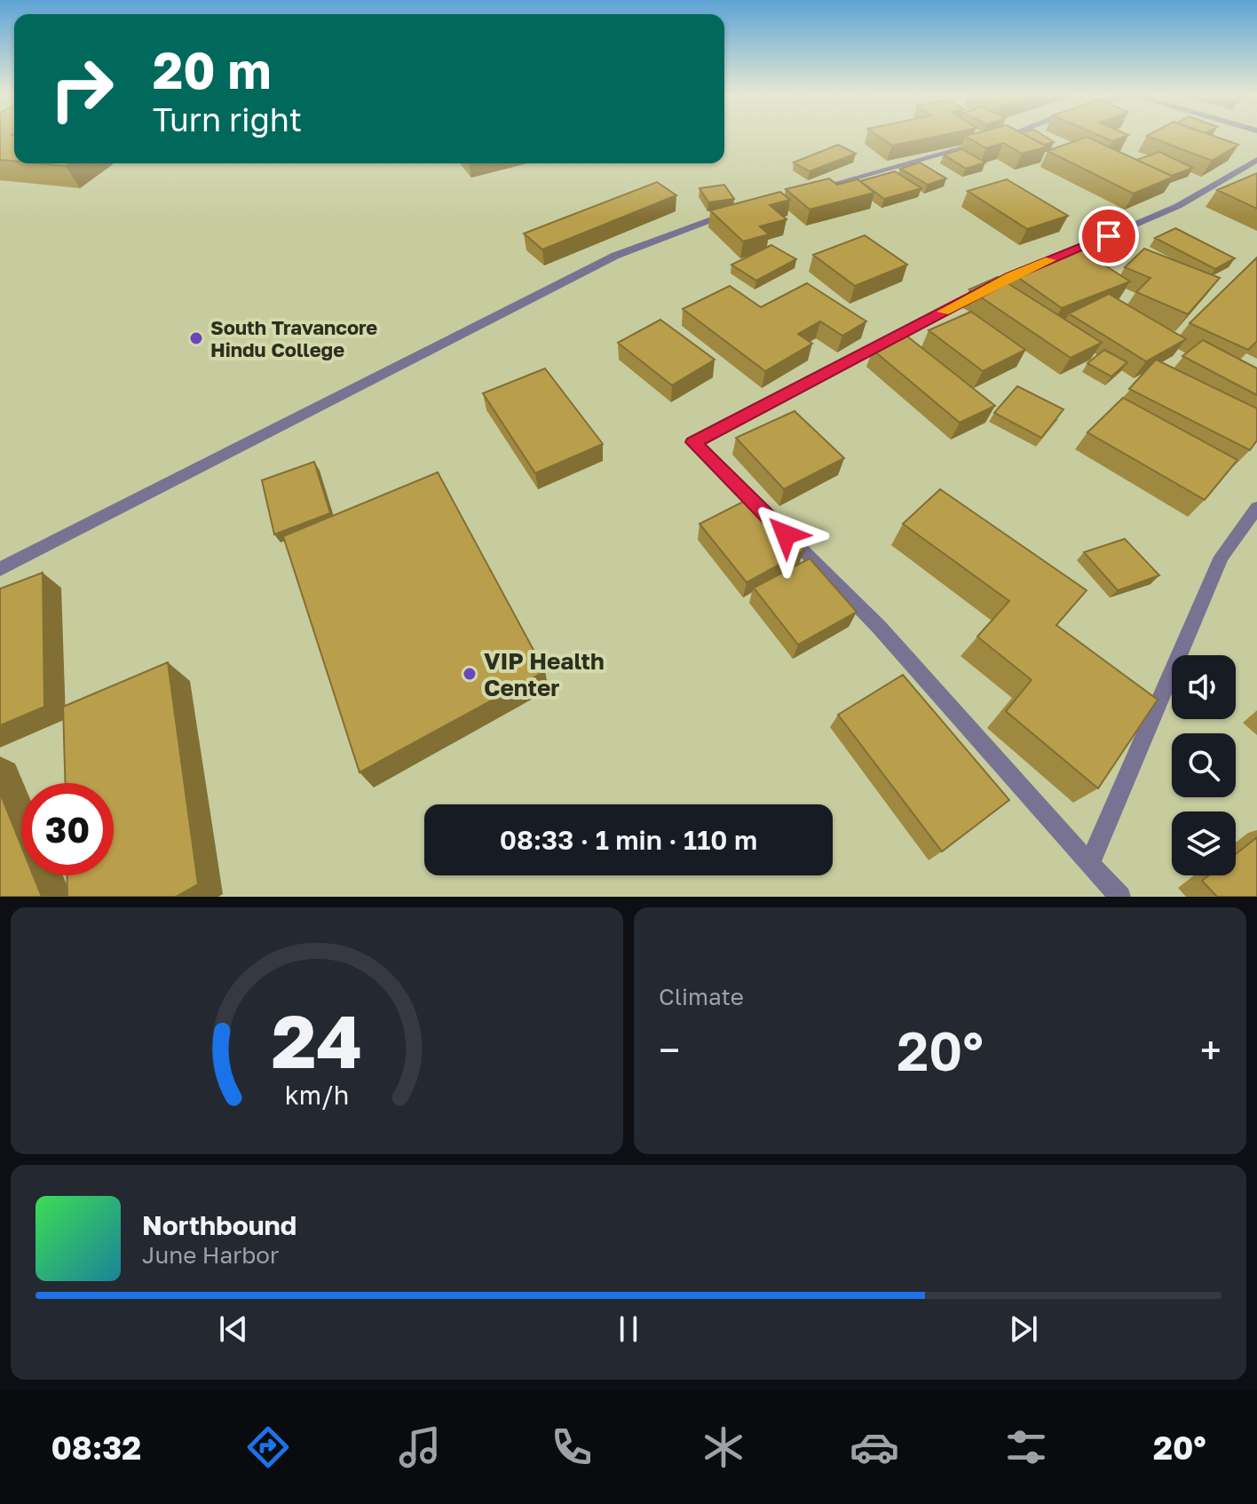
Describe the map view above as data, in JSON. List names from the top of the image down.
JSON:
{
  "places": ["South Travancore Hindu College", "VIP Health Center"],
  "page": {
    "turn": ["20 m", "Turn right"],
    "limit": "30",
    "trip": "08:33 · 1 min · 110 m",
    "tile": "Climate",
    "heat": ["−", "20°", "+"],
    "song": ["Northbound", "June Harbor"],
    "tabs": ["08:32", "20°"],
    "gauge": ["24", "km/h"]
  }
}
